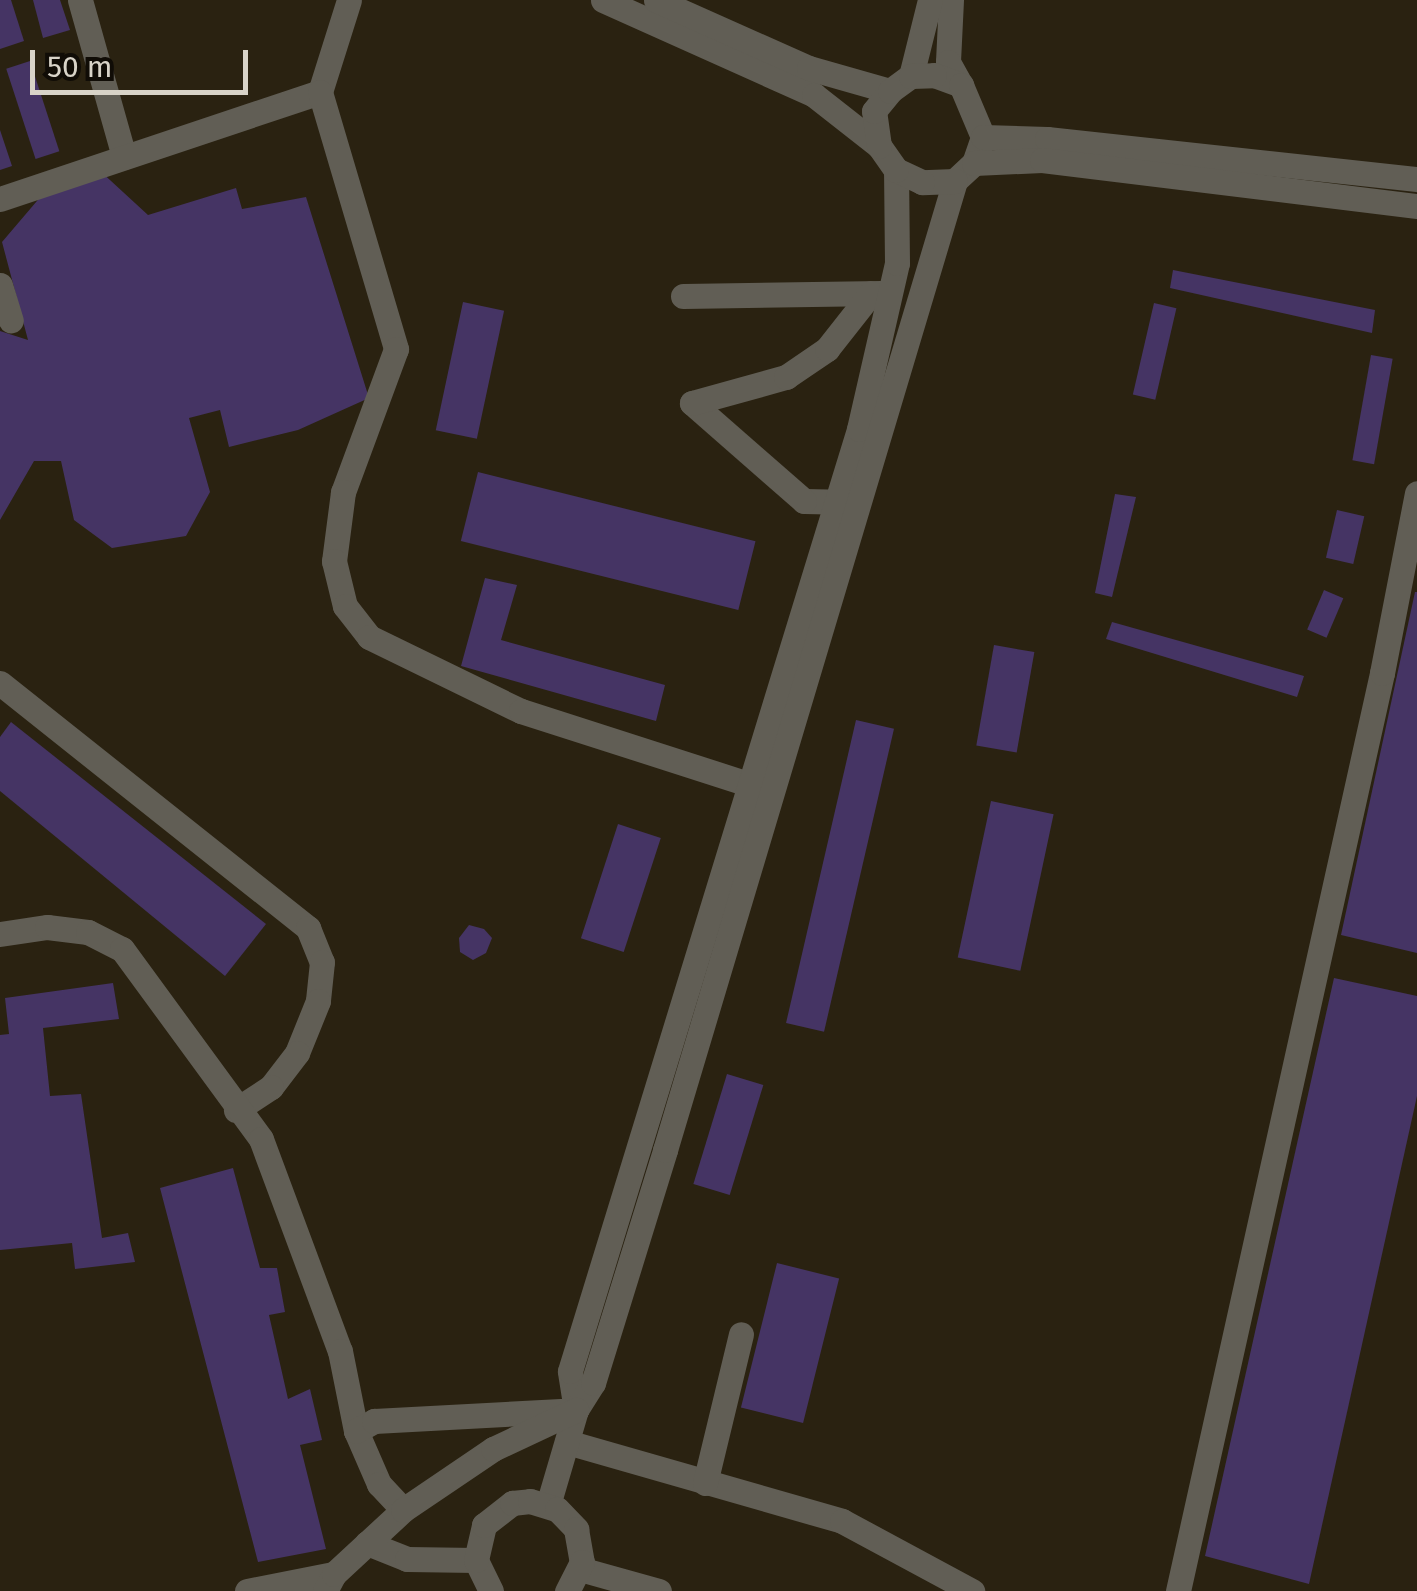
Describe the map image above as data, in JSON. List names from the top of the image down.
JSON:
{
  "scale_bar": "50 m"
}
